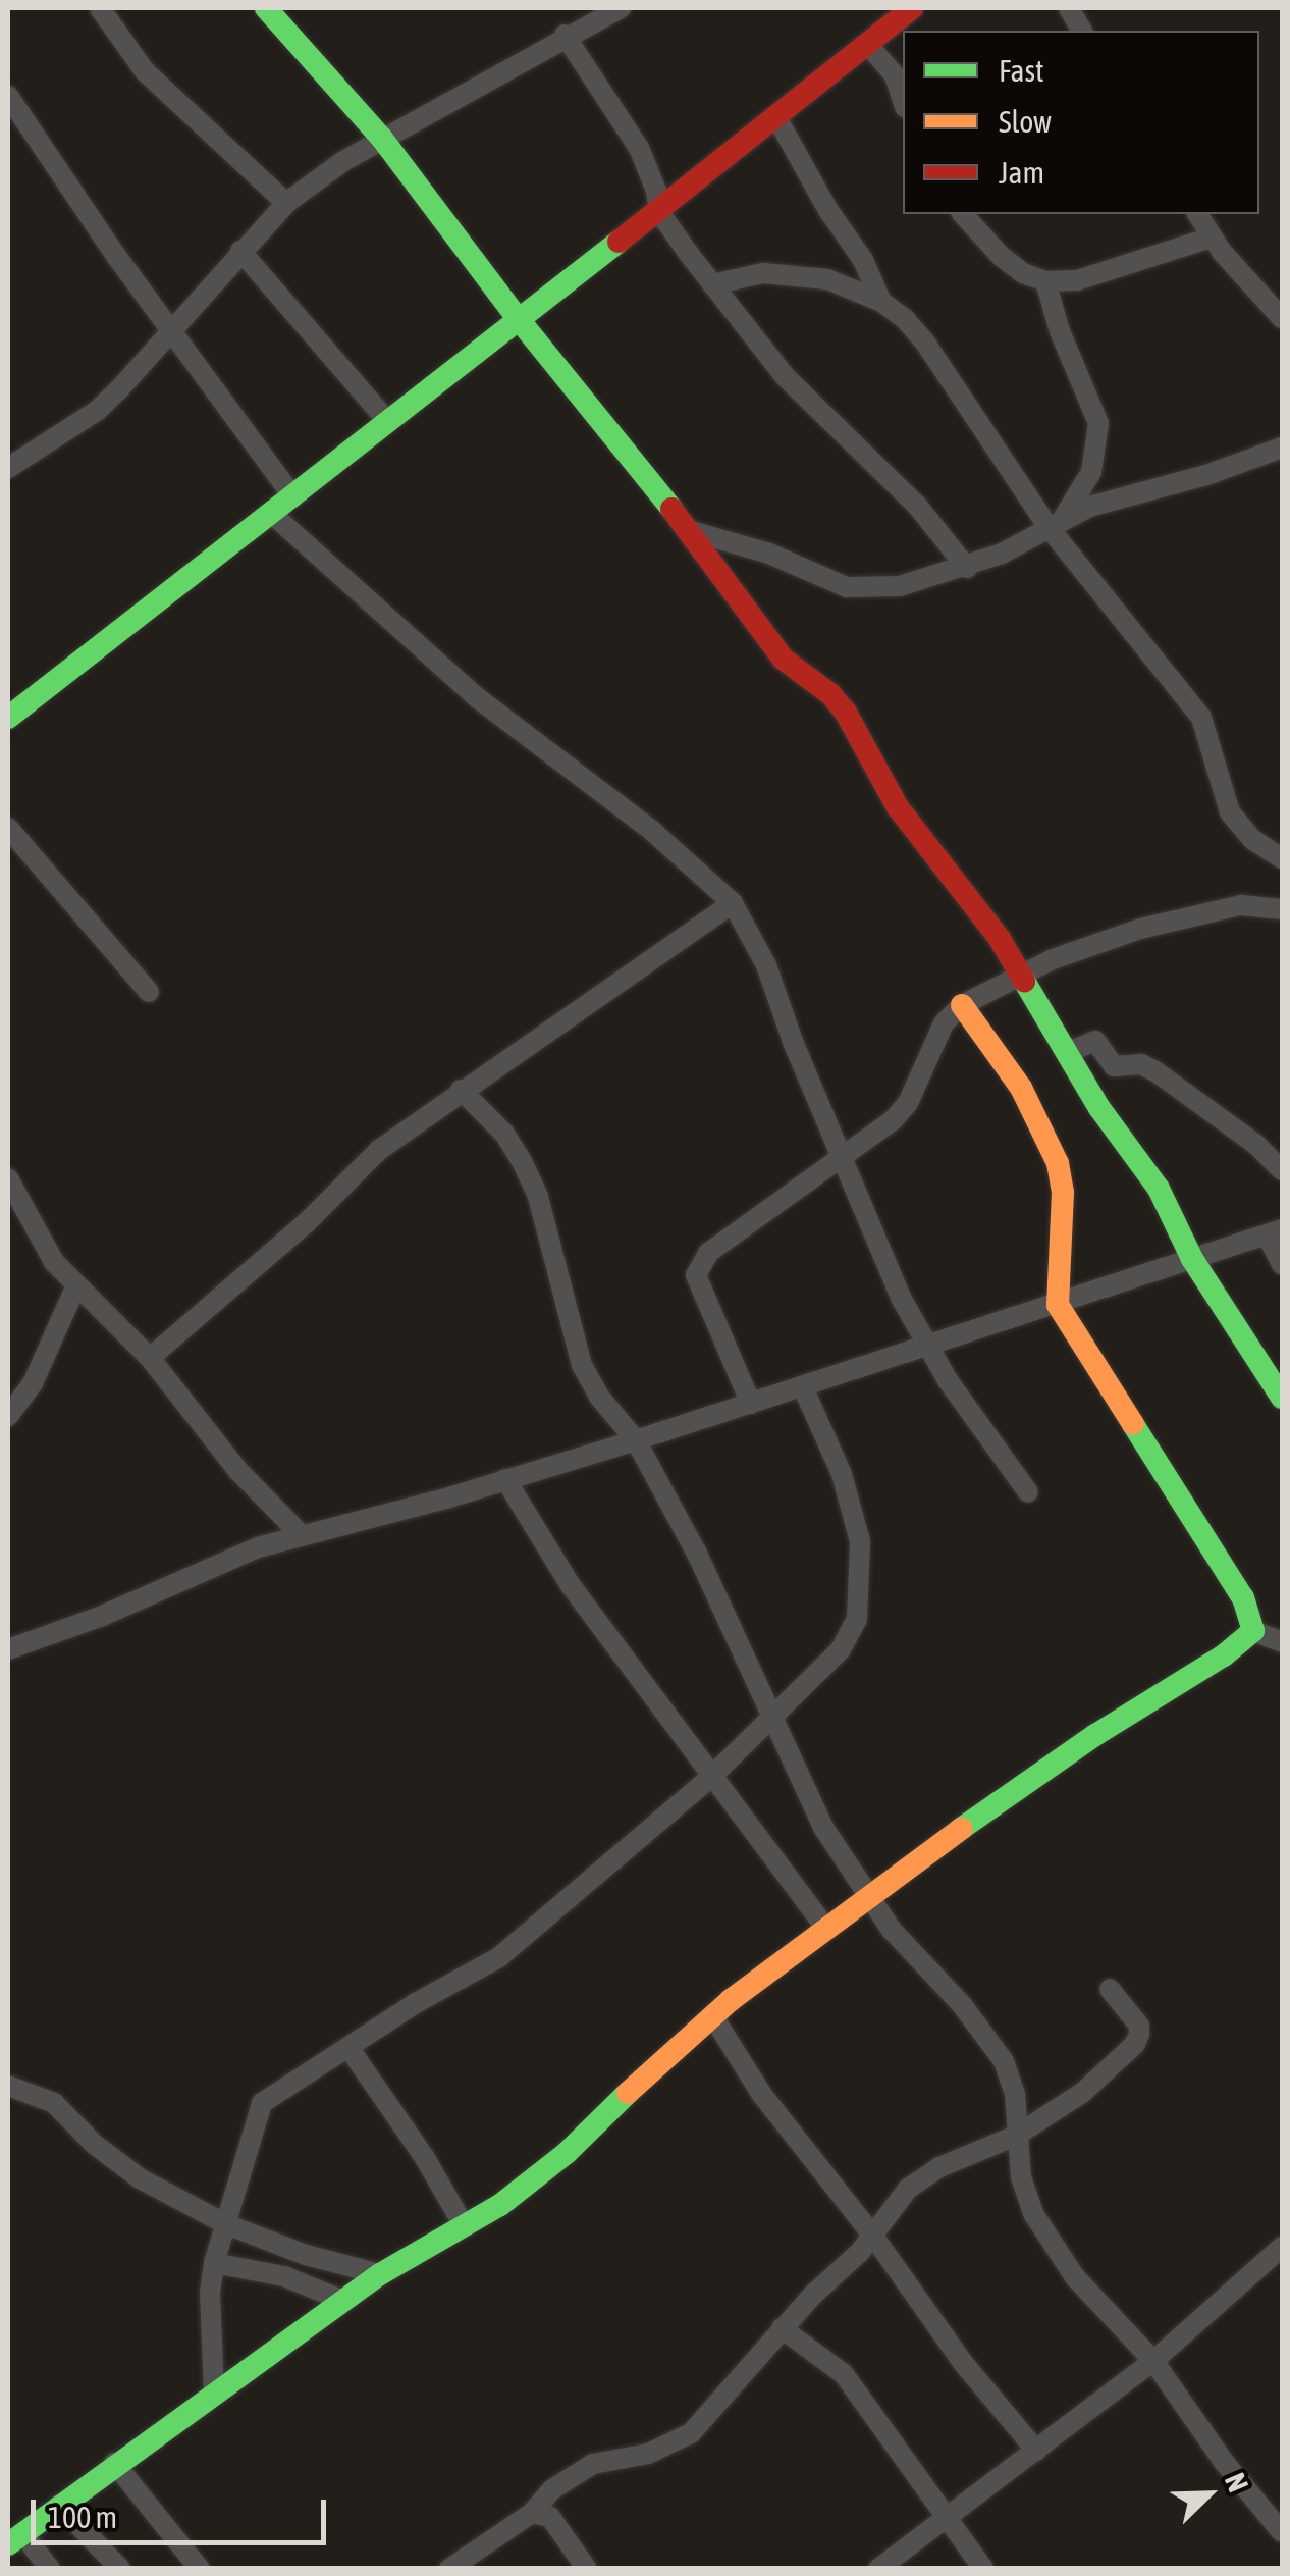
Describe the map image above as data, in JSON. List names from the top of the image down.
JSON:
{
  "legend": ["Fast", "Slow", "Jam"],
  "scale_bar": "100 m",
  "north": "top right"
}
